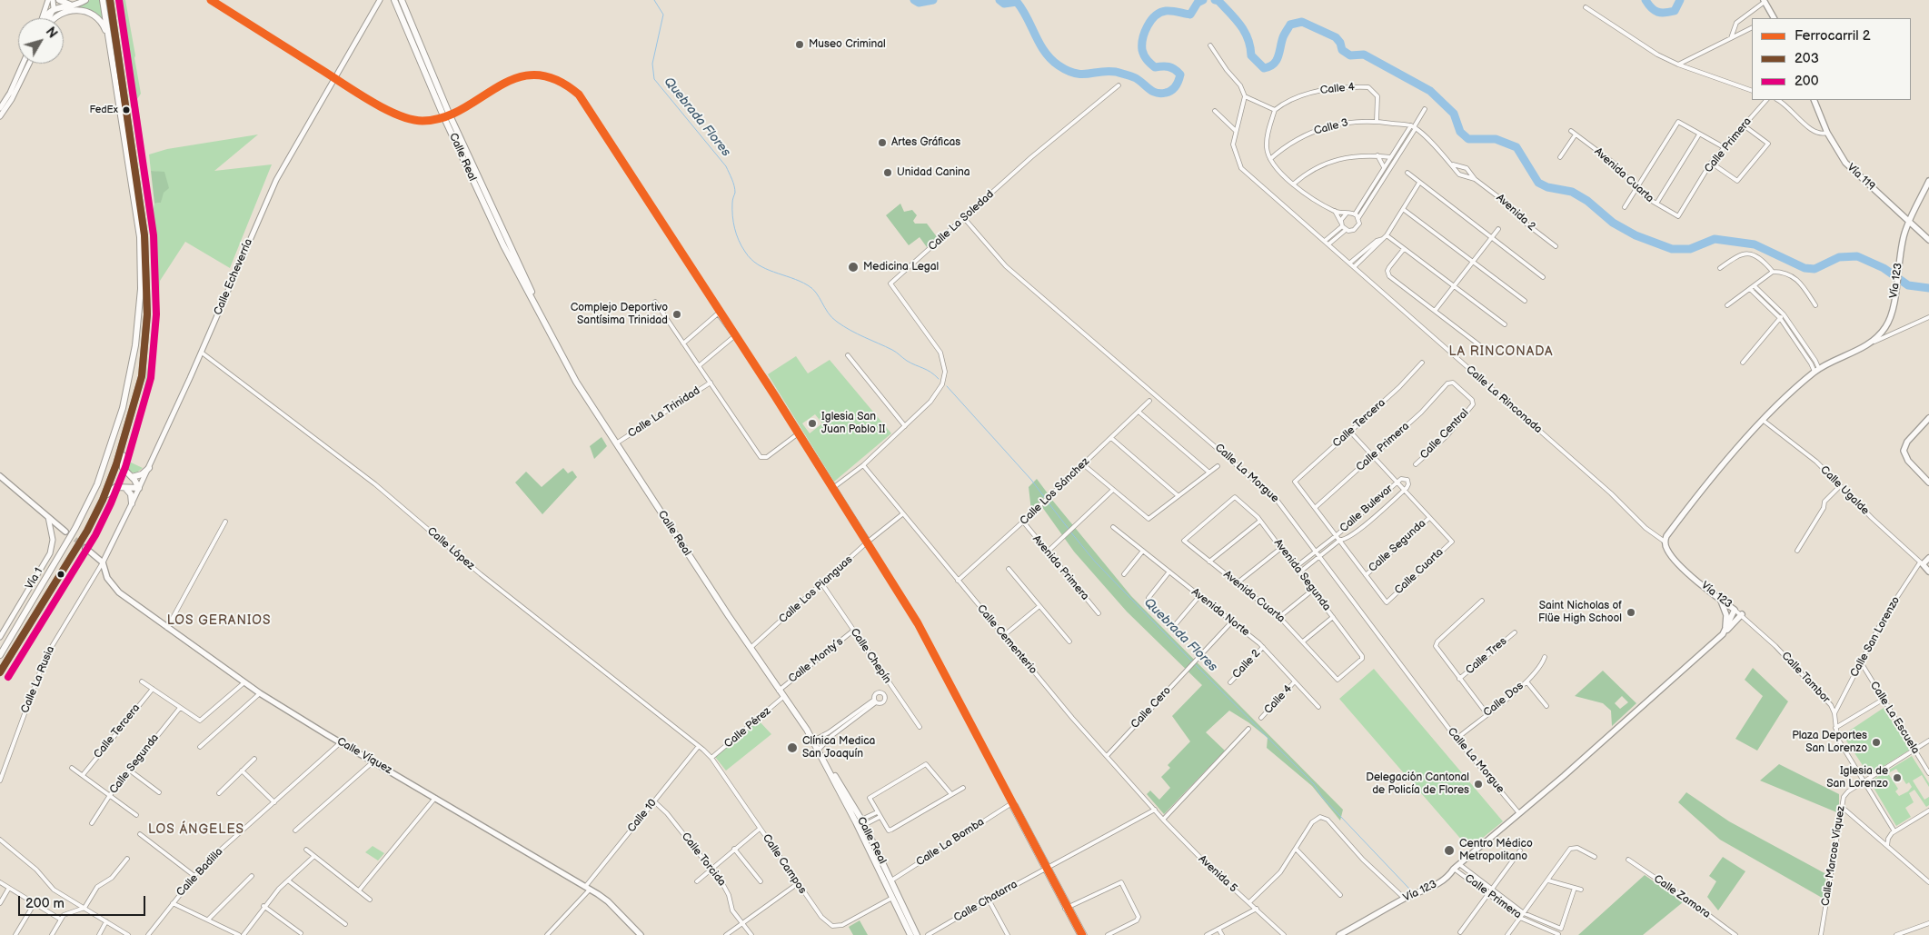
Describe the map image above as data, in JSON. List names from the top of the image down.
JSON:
{
  "streets": {
    "main road": [
      "Calle Real",
      "Vía 119",
      "Vía 123",
      "Calle Víquez"
    ],
    "street": [
      "Calle 4",
      "Calle 3",
      "Calle Primera",
      "Avenida Cuarta",
      "Avenida 2",
      "Calle La Soledad",
      "Calle Echeverría",
      "Calle La Rinconada",
      "Calle La Trinidad",
      "Calle Tercera",
      "Calle Central",
      "Calle La Morgue",
      "Calle Ugalde",
      "Calle Los Sánchez",
      "Calle Bulevar",
      "Calle Segunda",
      "Calle López",
      "Avenida Primera",
      "Calle Cuarta",
      "Avenida Segunda",
      "Vía 1",
      "Calle Los Pianguas",
      "Avenida Norte",
      "Calle San Lorenzo",
      "Calle Cementerio",
      "Calle Chepín",
      "Calle Tres",
      "Calle Monty´s",
      "Calle 2",
      "Calle Tambor",
      "Calle La Rusia",
      "Calle Dos",
      "Calle Cero",
      "Calle La Escuela",
      "Calle Pérez",
      "Calle 10",
      "Calle La Bomba",
      "Calle Marcos Víquez",
      "Calle Torcida",
      "Calle Campos",
      "Calle Badilla",
      "Avenida 5",
      "Calle Zamora",
      "Calle Chatarra"
    ]
  },
  "crossings": [
    ["Calle 4", "Calle 3"],
    ["Calle 4", "Avenida Norte"],
    ["Calle 3", "Avenida 2"],
    ["Calle Primera", "Avenida Cuarta"],
    ["Calle Primera", "Vía 123"],
    ["Calle Primera", "Calle Tercera"],
    ["Calle Primera", "Calle Central"],
    ["Calle Real", "Calle La Trinidad"],
    ["Calle Real", "Calle Los Pianguas"],
    ["Calle Real", "Calle Monty´s"],
    ["Calle Real", "Calle Pérez"],
    ["Calle Real", "Calle La Bomba"],
    ["Calle Real", "Calle Campos"],
    ["Avenida Cuarta", "Avenida Segunda"],
    ["Vía 119", "Vía 123"],
    ["Calle La Soledad", "Calle La Morgue"],
    ["Calle La Soledad", "Calle Cementerio"],
    ["Calle Echeverría", "Calle López"],
    ["Calle Echeverría", "Calle La Rusia"],
    ["Calle Echeverría", "Calle Víquez"],
    ["Vía 123", "Calle La Rinconada"],
    ["Vía 123", "Calle La Morgue"],
    ["Vía 123", "Calle Ugalde"],
    ["Vía 123", "Calle Tambor"],
    ["Calle La Morgue", "Calle Bulevar"],
    ["Calle La Morgue", "Calle Dos"],
    ["Calle Ugalde", "Calle San Lorenzo"],
    ["Calle Los Sánchez", "Avenida Primera"],
    ["Calle Los Sánchez", "Calle Cementerio"],
    ["Calle Bulevar", "Avenida Segunda"],
    ["Calle Segunda", "Calle Cuarta"],
    ["Calle López", "Calle 10"],
    ["Calle López", "Calle Campos"],
    ["Calle Los Pianguas", "Calle Cementerio"],
    ["Calle Los Pianguas", "Calle Chepín"],
    ["Avenida Norte", "Calle 2"],
    ["Avenida Norte", "Calle Cero"],
    ["Calle San Lorenzo", "Calle Tambor"],
    ["Calle San Lorenzo", "Calle La Escuela"],
    ["Calle Cementerio", "Calle Cero"],
    ["Calle Cementerio", "Avenida 5"],
    ["Calle Cementerio", "Calle Chatarra"],
    ["Calle Chepín", "Calle Monty´s"],
    ["Calle Tambor", "Calle Marcos Víquez"],
    ["Calle La Rusia", "Calle Víquez"],
    ["Calle La Escuela", "Calle Marcos Víquez"],
    ["Calle Pérez", "Calle Campos"],
    ["Calle Víquez", "Calle 10"],
    ["Calle Víquez", "Calle Badilla"],
    ["Calle 10", "Calle Torcida"],
    ["Calle 10", "Calle Campos"],
    ["Avenida 5", "Calle Chatarra"]
  ],
  "districts": ["LA RINCONADA", "LOS GERANIOS", "LOS ÁNGELES"],
  "water": ["Quebrada Flores"],
  "places": [
    "Museo Criminal",
    "FedEx",
    "Artes Gráficas",
    "Unidad Canina",
    "Medicina Legal",
    "Complejo Deportivo Santísima Trinidad",
    "Iglesia San Juan Pablo II",
    "Saint Nicholas of Flüe High School",
    "Plaza Deportes San Lorenzo",
    "Clínica Medica San Joaquín",
    "Iglesia de San Lorenzo",
    "Delegación Cantonal de Policía de Flores",
    "Centro Médico Metropolitano"
  ],
  "lines": ["rail line 2", "transit line 203", "transit line 200"],
  "legend": ["Ferrocarril 2", "203", "200"],
  "scale_bar": "200 m",
  "north": "top right"
}
